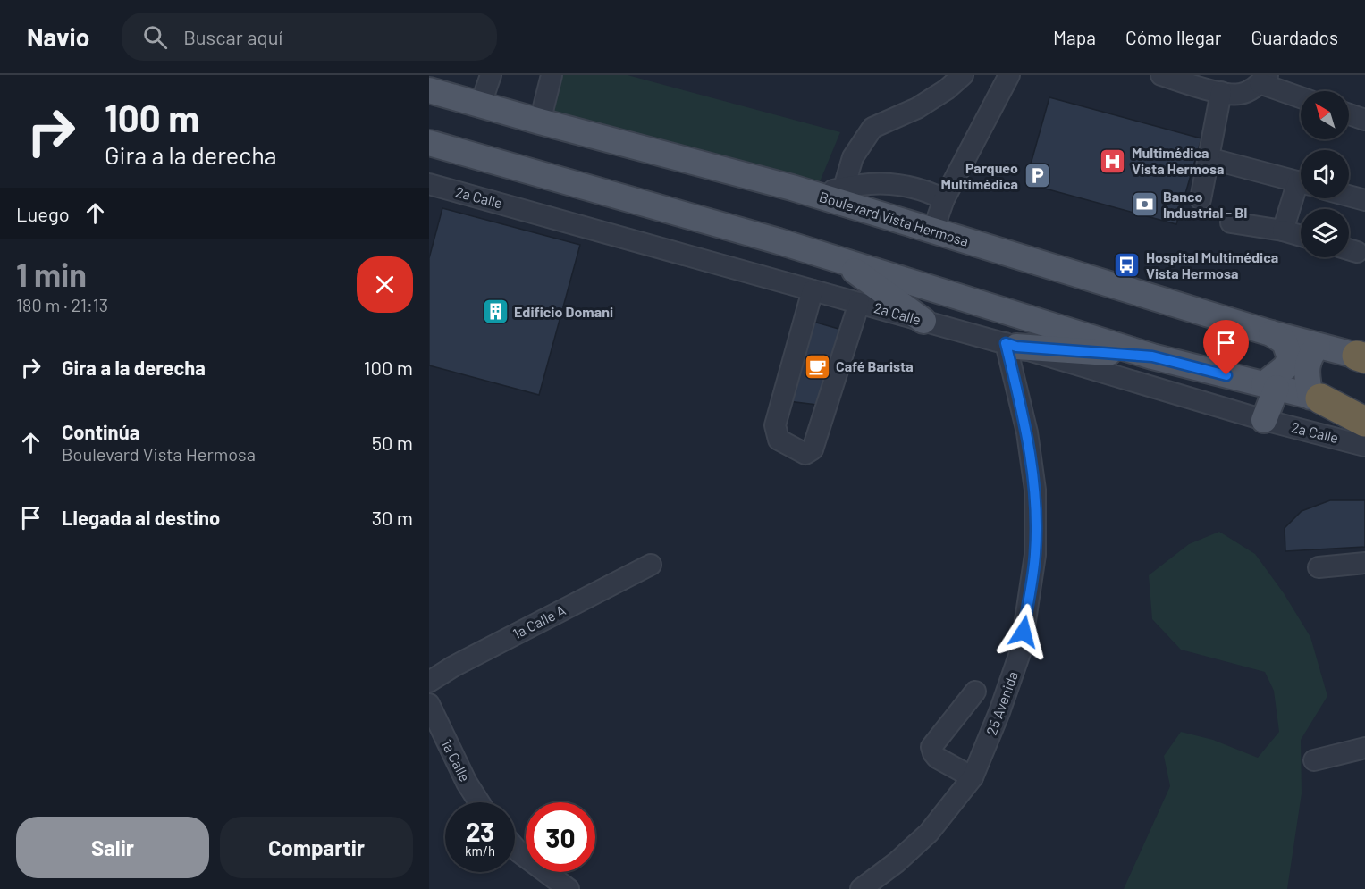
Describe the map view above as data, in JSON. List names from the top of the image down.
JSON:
{
  "streets": {
    "main road": ["Boulevard Vista Hermosa"],
    "street": [
      "2a Calle",
      "1a Calle A",
      "25 Avenida",
      "1a Calle"
    ]
  },
  "crossings": [
    ["2a Calle", "25 Avenida"]
  ],
  "places": {
    "hospital": ["Multimédica Vista Hermosa"],
    "parking": ["Parqueo Multimédica"],
    "bank": ["Banco Industrial - BI"],
    "bus stop": ["Hospital Multimédica Vista Hermosa"],
    "building": ["Edificio Domani"],
    "cafe": ["Café Barista"]
  },
  "north": "top left",
  "page": {
    "header": "Navio",
    "search": "Buscar aquí",
    "nav": ["Mapa", "Cómo llegar", "Guardados"],
    "turn": ["100 m", "Gira a la derecha"],
    "then": "Luego",
    "heading": ["1 min", "180 m · 21:13"],
    "list": [
      {
        "name": "Gira a la derecha",
        "value": "100 m"
      },
      {
        "name": "Continúa",
        "note": "Boulevard Vista Hermosa",
        "value": "50 m"
      },
      {
        "name": "Llegada al destino",
        "value": "30 m"
      }
    ],
    "speed": "23 km/h",
    "limit": "30",
    "buttons": ["Salir", "Compartir"]
  }
}
